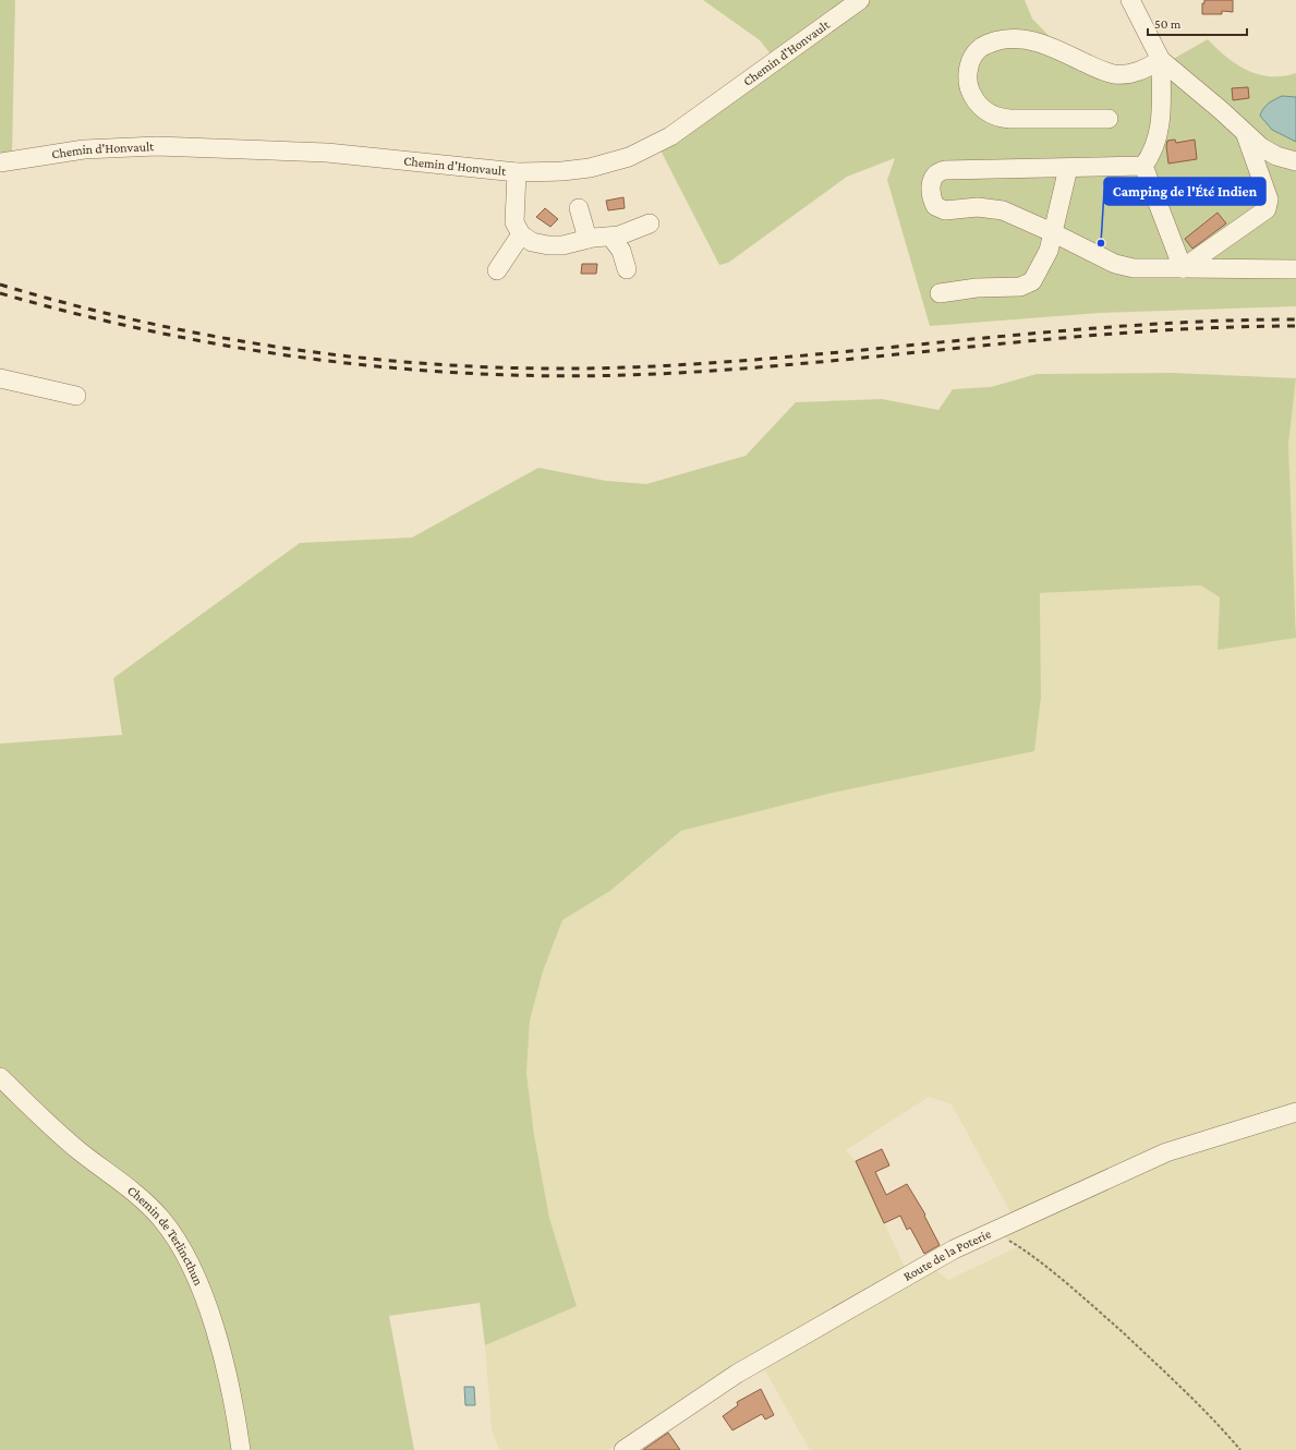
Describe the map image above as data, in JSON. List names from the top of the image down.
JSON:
{
  "streets": {
    "street": ["Chemin d'Honvault", "Chemin de Terlincthun", "Route de la Poterie"]
  },
  "places": ["Camping de l'Été Indien"],
  "scale_bar": "50 m"
}
